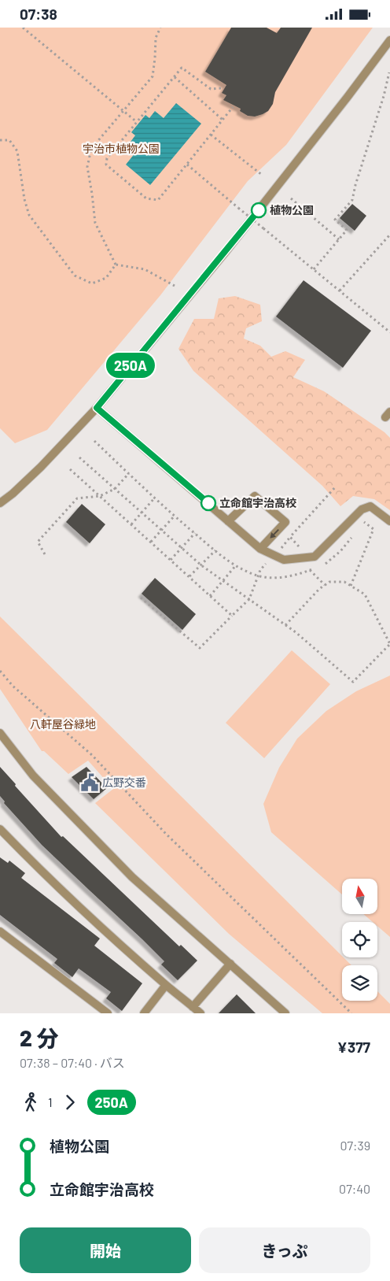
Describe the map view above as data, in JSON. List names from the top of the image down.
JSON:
{
  "parks": ["宇治市植物公園", "八軒屋谷緑地"],
  "places": {
    "other": ["植物公園", "立命館宇治高校"],
    "public building": ["広野交番"]
  },
  "lines": ["bus line 250A"],
  "north": "top",
  "page": {
    "status": "07:38",
    "on_map": "250A",
    "heading": ["2 分", "07:38 – 07:40 · バス", "¥377"],
    "legs": ["1", "250A"],
    "list": [
      {
        "name": "植物公園",
        "value": "07:39"
      },
      {
        "name": "立命館宇治高校",
        "value": "07:40"
      }
    ],
    "buttons": ["開始", "きっぷ"]
  }
}
